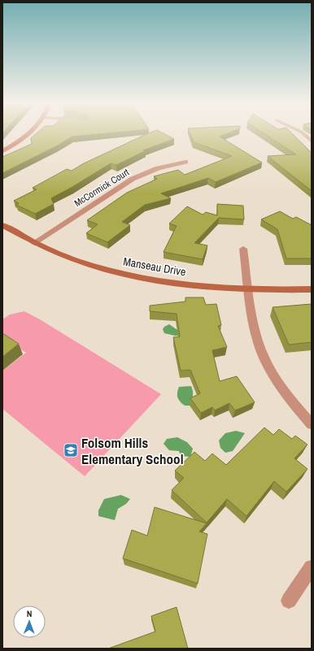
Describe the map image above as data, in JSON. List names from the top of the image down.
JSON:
{
  "streets": {
    "street": ["McCormick Court", "Manseau Drive"]
  },
  "crossings": [
    ["McCormick Court", "Manseau Drive"]
  ],
  "places": {
    "school or university": ["Folsom Hills Elementary School"]
  },
  "north": "top"
}
